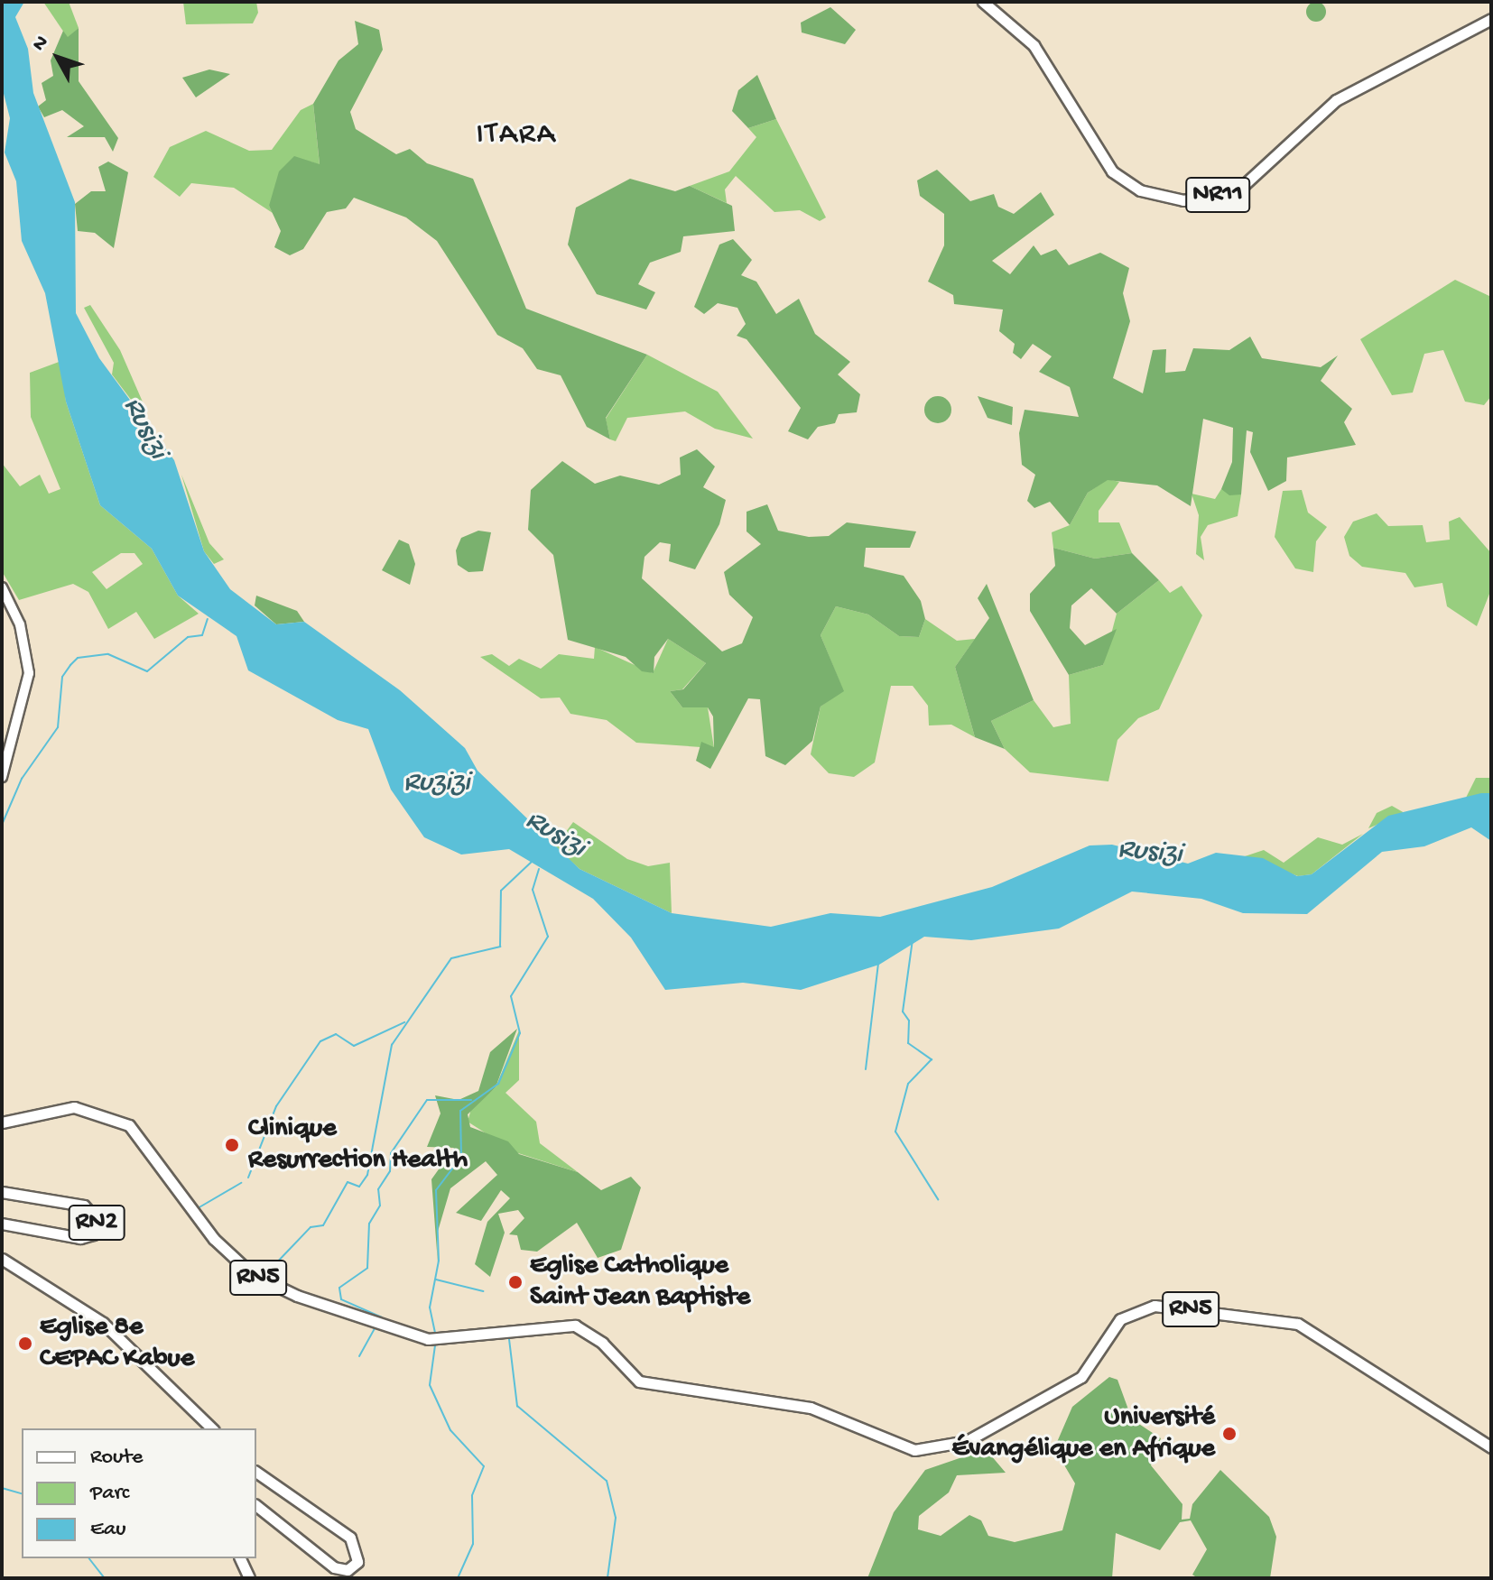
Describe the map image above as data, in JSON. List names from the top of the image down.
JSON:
{
  "streets": {
    "highway": ["NR11", "RN2", "RN5"]
  },
  "districts": ["ITARA"],
  "water": ["Rusizi", "Ruzizi"],
  "places": [
    "Clinique Resurrection Health",
    "Eglise Catholique Saint Jean Baptiste",
    "Eglise 8e CEPAC Kabue",
    "Université Évangélique en Afrique"
  ],
  "legend": ["Route", "Parc", "Eau"],
  "north": "top left"
}
